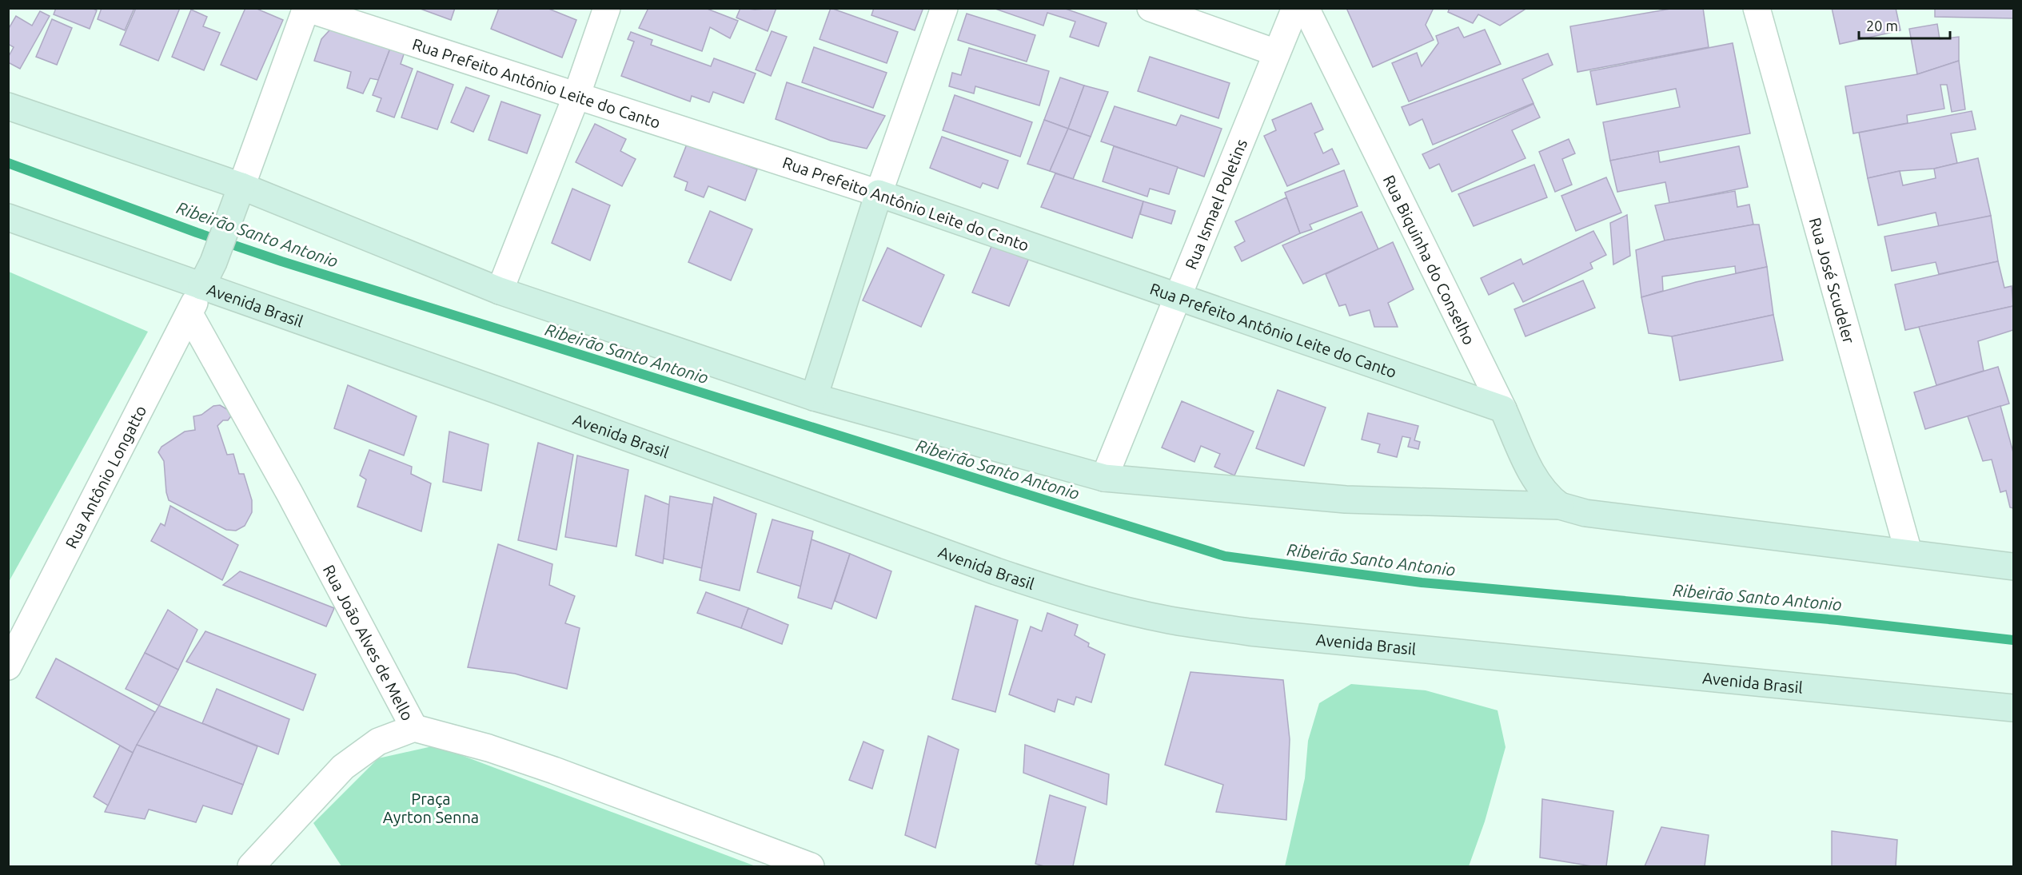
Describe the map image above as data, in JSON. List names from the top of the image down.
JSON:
{
  "streets": {
    "main road": ["Rua Prefeito Antônio Leite do Canto", "Rua Biquinha do Conselho", "Avenida Brasil"],
    "street": [
      "Rua Ismael Poletins",
      "Rua José Scudeler",
      "Rua Antônio Longatto",
      "Rua João Alves de Mello"
    ]
  },
  "crossings": [
    ["Rua Prefeito Antônio Leite do Canto", "Rua Ismael Poletins"],
    ["Rua Prefeito Antônio Leite do Canto", "Rua Biquinha do Conselho"],
    ["Avenida Brasil", "Rua Antônio Longatto"],
    ["Rua Antônio Longatto", "Rua João Alves de Mello"]
  ],
  "water": ["Ribeirão Santo Antonio"],
  "parks": ["Praça Ayrton Senna"],
  "scale_bar": "20 m"
}
